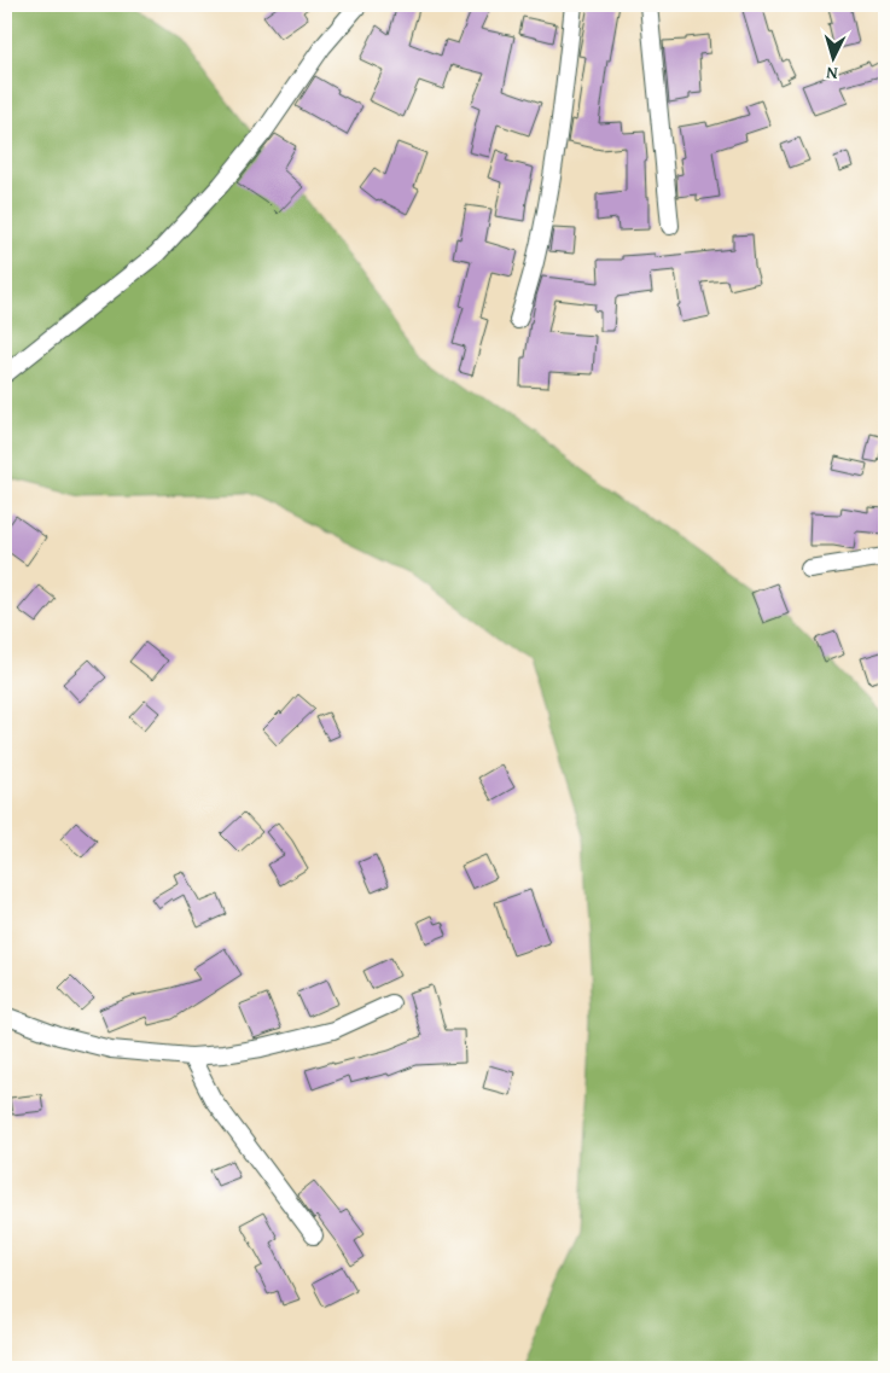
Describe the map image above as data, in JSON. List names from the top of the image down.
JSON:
{
  "north": "bottom"
}
